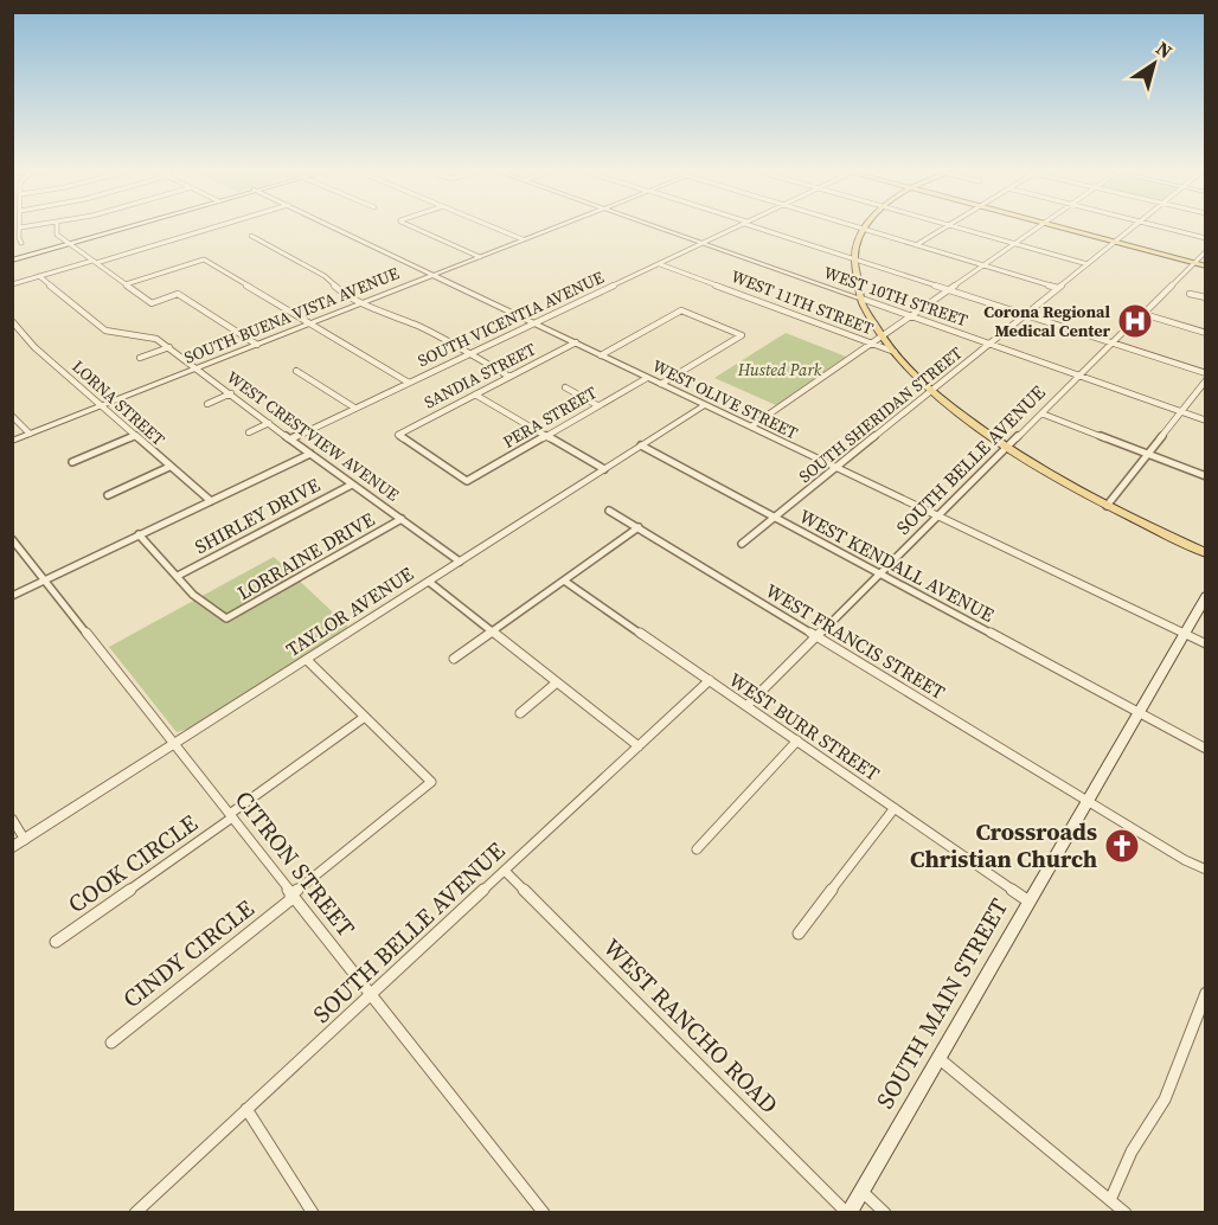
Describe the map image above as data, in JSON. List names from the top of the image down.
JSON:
{
  "streets": {
    "main road": ["SOUTH MAIN STREET"],
    "street": [
      "WEST 10TH STREET",
      "WEST 11TH STREET",
      "SOUTH BUENA VISTA AVENUE",
      "SOUTH VICENTIA AVENUE",
      "SANDIA STREET",
      "WEST OLIVE STREET",
      "LORNA STREET",
      "SOUTH SHERIDAN STREET",
      "PERA STREET",
      "WEST CRESTVIEW AVENUE",
      "SOUTH BELLE AVENUE",
      "SHIRLEY DRIVE",
      "LORRAINE DRIVE",
      "WEST KENDALL AVENUE",
      "TAYLOR AVENUE",
      "WEST FRANCIS STREET",
      "WEST BURR STREET",
      "COOK CIRCLE",
      "CITRON STREET",
      "CINDY CIRCLE",
      "WEST RANCHO ROAD"
    ]
  },
  "crossings": [
    ["WEST 10TH STREET", "SOUTH VICENTIA AVENUE"],
    ["WEST 10TH STREET", "SOUTH SHERIDAN STREET"],
    ["WEST 10TH STREET", "SOUTH BELLE AVENUE"],
    ["WEST 11TH STREET", "SOUTH VICENTIA AVENUE"],
    ["SOUTH BUENA VISTA AVENUE", "WEST OLIVE STREET"],
    ["SOUTH BUENA VISTA AVENUE", "LORNA STREET"],
    ["SOUTH BUENA VISTA AVENUE", "WEST CRESTVIEW AVENUE"],
    ["SOUTH VICENTIA AVENUE", "WEST OLIVE STREET"],
    ["SOUTH VICENTIA AVENUE", "WEST CRESTVIEW AVENUE"],
    ["SANDIA STREET", "WEST OLIVE STREET"],
    ["SANDIA STREET", "PERA STREET"],
    ["WEST OLIVE STREET", "SOUTH SHERIDAN STREET"],
    ["WEST OLIVE STREET", "PERA STREET"],
    ["WEST OLIVE STREET", "SOUTH BELLE AVENUE"],
    ["WEST OLIVE STREET", "TAYLOR AVENUE"],
    ["WEST OLIVE STREET", "SOUTH MAIN STREET"],
    ["SOUTH SHERIDAN STREET", "WEST KENDALL AVENUE"],
    ["WEST CRESTVIEW AVENUE", "SHIRLEY DRIVE"],
    ["WEST CRESTVIEW AVENUE", "LORRAINE DRIVE"],
    ["WEST CRESTVIEW AVENUE", "TAYLOR AVENUE"],
    ["SOUTH BELLE AVENUE", "WEST KENDALL AVENUE"],
    ["SOUTH BELLE AVENUE", "WEST FRANCIS STREET"],
    ["SOUTH BELLE AVENUE", "WEST BURR STREET"],
    ["SOUTH BELLE AVENUE", "CITRON STREET"],
    ["SOUTH BELLE AVENUE", "WEST RANCHO ROAD"],
    ["SHIRLEY DRIVE", "LORRAINE DRIVE"],
    ["WEST KENDALL AVENUE", "TAYLOR AVENUE"],
    ["WEST KENDALL AVENUE", "SOUTH MAIN STREET"],
    ["TAYLOR AVENUE", "CITRON STREET"],
    ["WEST FRANCIS STREET", "SOUTH MAIN STREET"],
    ["WEST BURR STREET", "SOUTH MAIN STREET"],
    ["COOK CIRCLE", "CITRON STREET"],
    ["COOK CIRCLE", "CINDY CIRCLE"],
    ["CITRON STREET", "CINDY CIRCLE"],
    ["SOUTH MAIN STREET", "WEST RANCHO ROAD"]
  ],
  "parks": ["Husted Park"],
  "places": {
    "hospital": ["Corona Regional Medical Center"],
    "church": ["Crossroads Christian Church"]
  },
  "north": "top right"
}
